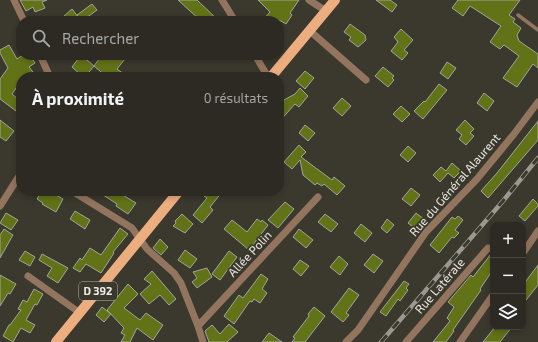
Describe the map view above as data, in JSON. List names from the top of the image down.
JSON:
{
  "streets": {
    "main road": ["D 392"],
    "street": ["Rue du Général Alaurent", "Allée Polin", "Rue Latérale"]
  },
  "page": {
    "search": "Rechercher",
    "heading": ["À proximité", "0 résultats"],
    "map_buttons": ["+", "−"]
  }
}
